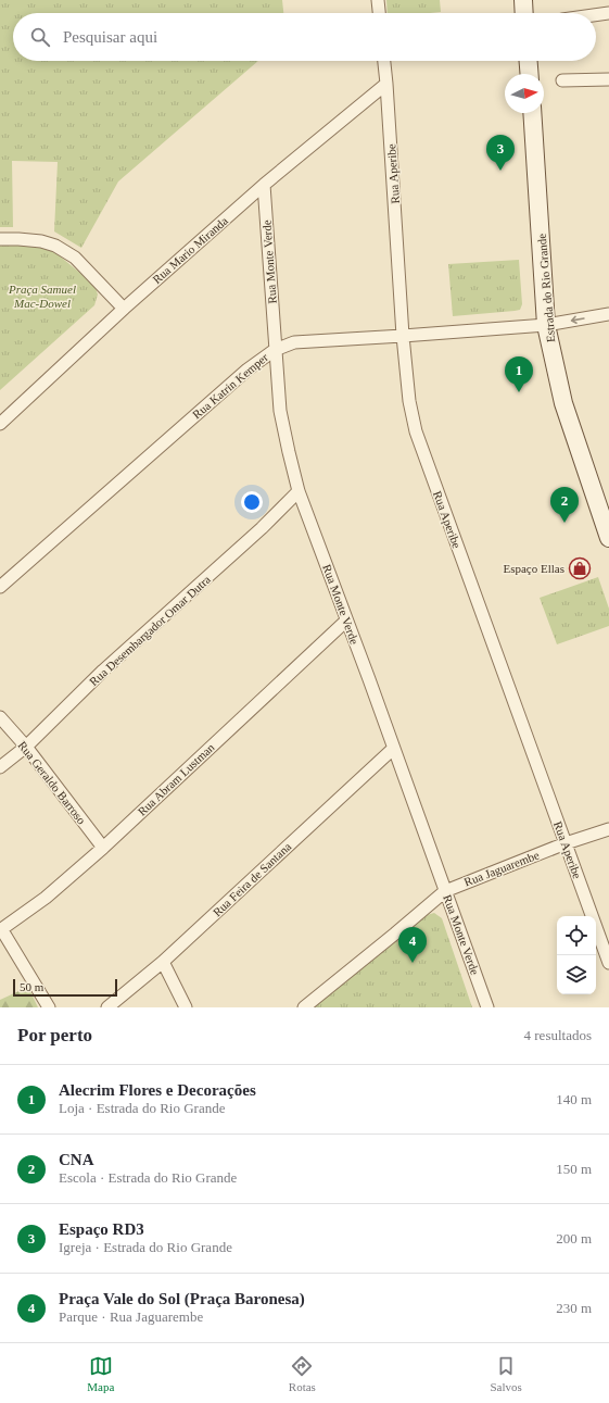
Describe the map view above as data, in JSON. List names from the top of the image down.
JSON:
{
  "streets": {
    "main road": ["Estrada do Rio Grande"],
    "street": [
      "Rua Aperibe",
      "Rua Mario Miranda",
      "Rua Monte Verde",
      "Rua Katrin Kemper",
      "Rua Desembargador Omar Dutra",
      "Rua Abram Lustman",
      "Rua Geraldo Barroso",
      "Rua Jaguarembe",
      "Rua Feira de Santana"
    ]
  },
  "crossings": [
    ["Rua Aperibe", "Rua Mario Miranda"],
    ["Rua Aperibe", "Rua Katrin Kemper"],
    ["Rua Aperibe", "Rua Jaguarembe"],
    ["Rua Mario Miranda", "Rua Monte Verde"],
    ["Rua Monte Verde", "Rua Katrin Kemper"],
    ["Rua Monte Verde", "Rua Desembargador Omar Dutra"],
    ["Rua Monte Verde", "Rua Abram Lustman"],
    ["Rua Monte Verde", "Rua Jaguarembe"],
    ["Rua Monte Verde", "Rua Feira de Santana"],
    ["Estrada do Rio Grande", "Rua Katrin Kemper"],
    ["Rua Desembargador Omar Dutra", "Rua Geraldo Barroso"],
    ["Rua Abram Lustman", "Rua Geraldo Barroso"]
  ],
  "parks": ["Praça Samuel Mac-Dowel"],
  "places": {
    "shop": ["Espaço Ellas"]
  },
  "scale_bar": "50 m",
  "north": "right",
  "page": {
    "search": "Pesquisar aqui",
    "pins": [
      "3",
      "1",
      "2",
      "4"
    ],
    "scale": "50 m",
    "heading": ["Por perto", "4 resultados"],
    "list": [
      {
        "mark": "1",
        "name": "Alecrim Flores e Decorações",
        "note": "Loja · Estrada do Rio Grande",
        "value": "140 m"
      },
      {
        "mark": "2",
        "name": "CNA",
        "note": "Escola · Estrada do Rio Grande",
        "value": "150 m"
      },
      {
        "mark": "3",
        "name": "Espaço RD3",
        "note": "Igreja · Estrada do Rio Grande",
        "value": "200 m"
      },
      {
        "mark": "4",
        "name": "Praça Vale do Sol (Praça Baronesa)",
        "note": "Parque · Rua Jaguarembe",
        "value": "230 m"
      }
    ],
    "nav": ["Mapa", "Rotas", "Salvos"]
  }
}
